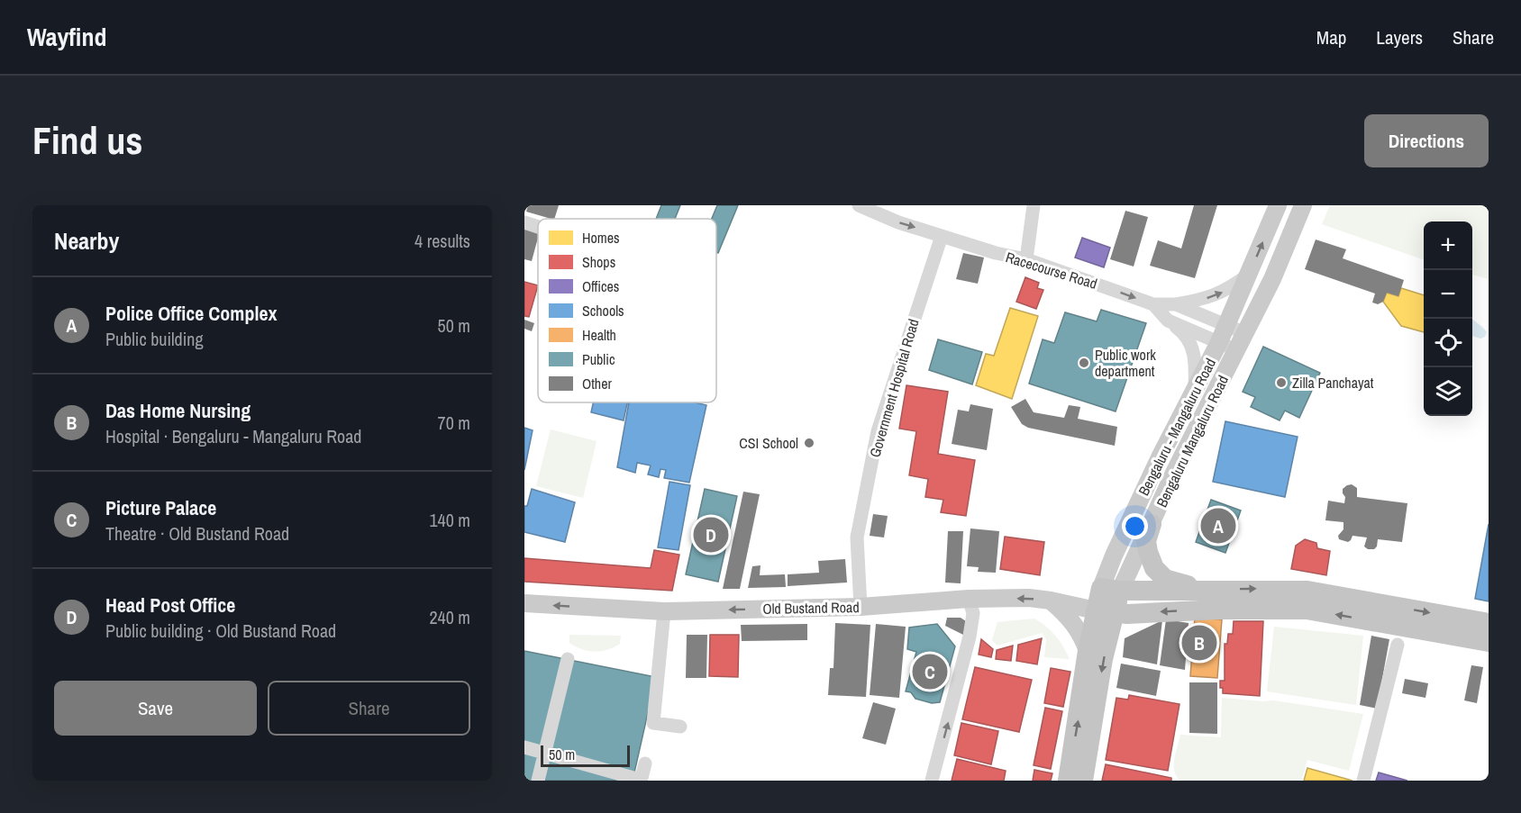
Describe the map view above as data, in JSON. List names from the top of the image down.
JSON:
{
  "streets": {
    "highway": ["Bengaluru - Mangaluru Road"],
    "main road": ["Bengaluru Mangaluru Road", "Old Bustand Road"],
    "street": ["Racecourse Road", "Government Hospital Road"]
  },
  "crossings": [
    ["Racecourse Road", "Government Hospital Road"],
    ["Racecourse Road", "Bengaluru - Mangaluru Road"],
    ["Racecourse Road", "Bengaluru Mangaluru Road"],
    ["Government Hospital Road", "Old Bustand Road"],
    ["Bengaluru - Mangaluru Road", "Bengaluru Mangaluru Road"],
    ["Bengaluru - Mangaluru Road", "Old Bustand Road"]
  ],
  "one_way": ["Racecourse Road", "Old Bustand Road"],
  "places": ["Public work department", "Zilla Panchayat", "CSI School"],
  "legend": [
    "Homes",
    "Shops",
    "Offices",
    "Schools",
    "Health",
    "Public",
    "Other"
  ],
  "scale_bar": "50 m",
  "page": {
    "header": "Wayfind",
    "nav": ["Map", "Layers", "Share"],
    "buttons": [
      "Directions",
      ["Save", "Share"]
    ],
    "title": "Find us",
    "heading": ["Nearby", "4 results"],
    "map_buttons": ["+", "−"],
    "list": [
      {
        "mark": "A",
        "name": "Police Office Complex",
        "note": "Public building",
        "value": "50 m"
      },
      {
        "mark": "B",
        "name": "Das Home Nursing",
        "note": "Hospital · Bengaluru - Mangaluru Road",
        "value": "70 m"
      },
      {
        "mark": "C",
        "name": "Picture Palace",
        "note": "Theatre · Old Bustand Road",
        "value": "140 m"
      },
      {
        "mark": "D",
        "name": "Head Post Office",
        "note": "Public building · Old Bustand Road",
        "value": "240 m"
      }
    ],
    "pins": [
      "A",
      "D",
      "B",
      "C"
    ],
    "scale": "50 m"
  }
}
